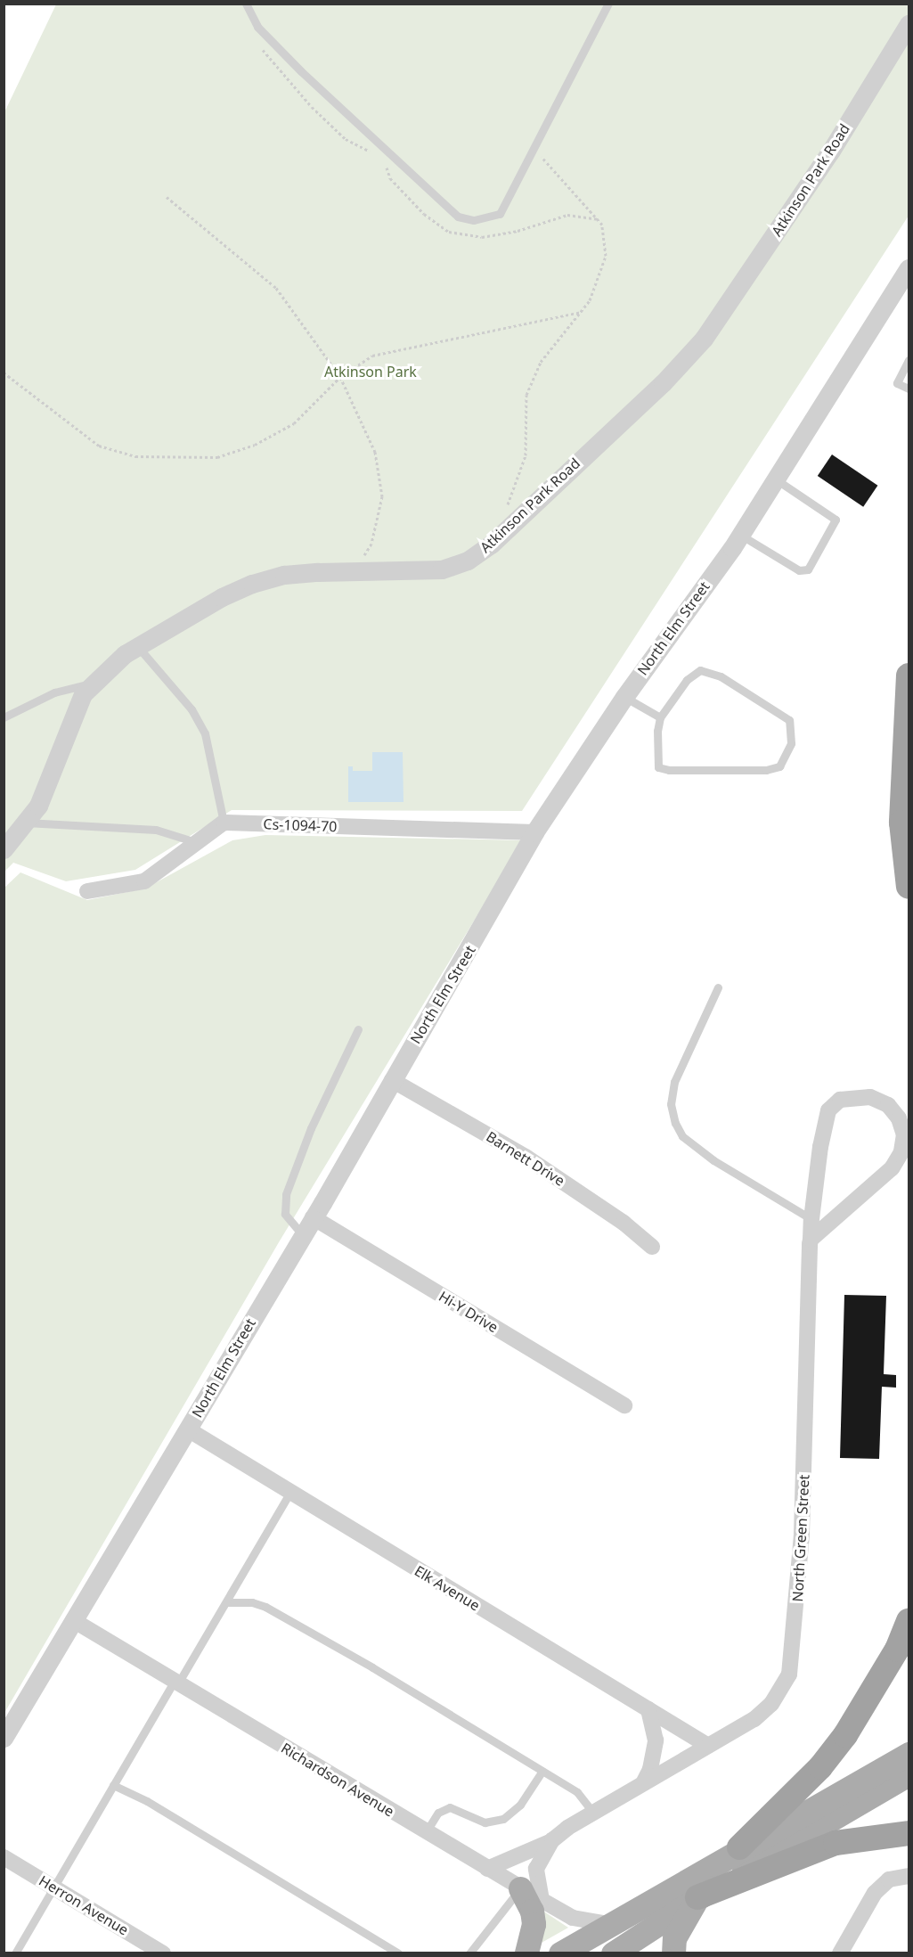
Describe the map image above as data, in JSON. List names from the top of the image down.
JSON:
{
  "streets": {
    "street": [
      "Atkinson Park Road",
      "North Elm Street",
      "Cs-1094-70",
      "Barnett Drive",
      "Hi-Y Drive",
      "North Green Street",
      "Elk Avenue",
      "Richardson Avenue",
      "Herron Avenue"
    ]
  },
  "crossings": [
    ["North Elm Street", "Cs-1094-70"],
    ["North Elm Street", "Barnett Drive"],
    ["North Elm Street", "Hi-Y Drive"],
    ["North Elm Street", "Elk Avenue"],
    ["North Elm Street", "Richardson Avenue"],
    ["North Green Street", "Elk Avenue"],
    ["North Green Street", "Richardson Avenue"]
  ],
  "parks": ["Atkinson Park"]
}
